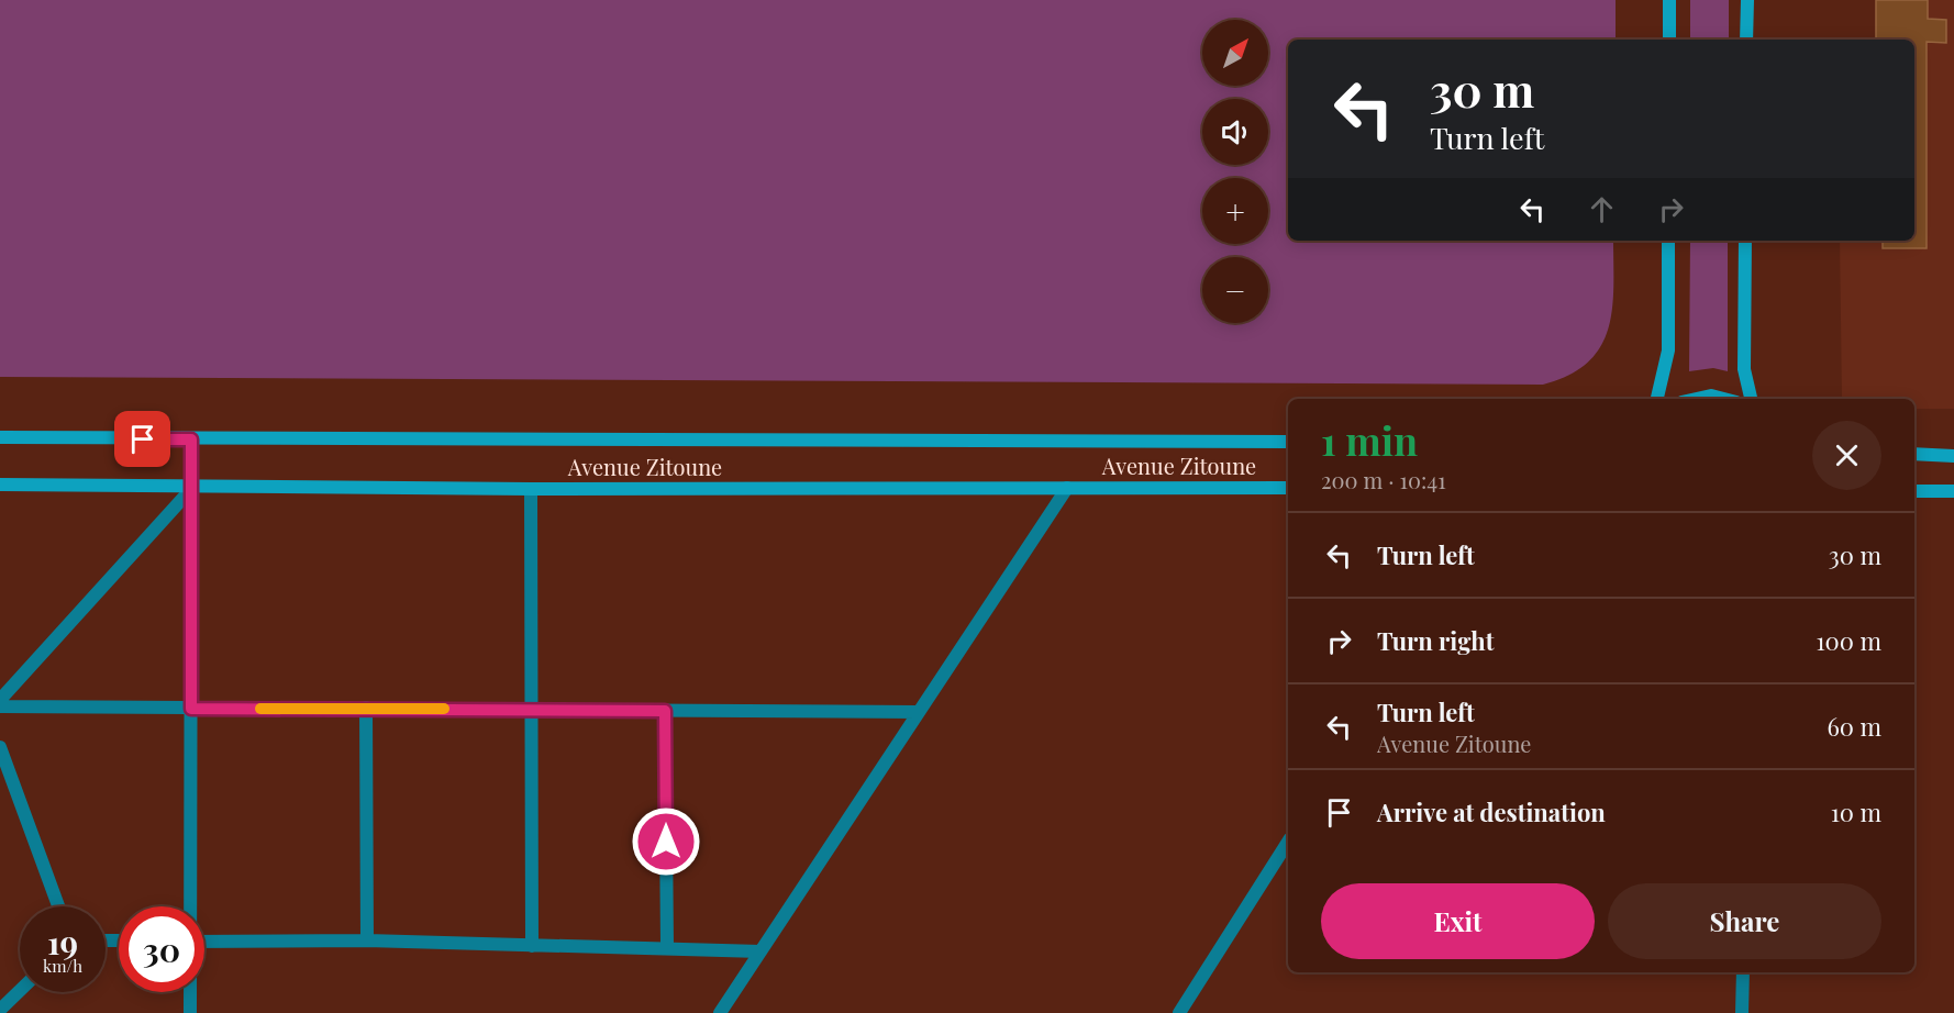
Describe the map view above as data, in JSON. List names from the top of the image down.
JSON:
{
  "streets": {
    "main road": ["Avenue Zitoune"]
  },
  "north": "top right",
  "page": {
    "map_buttons": ["+", "−"],
    "turn": ["30 m", "Turn left"],
    "heading": ["1 min", "200 m · 10:41"],
    "list": [
      {
        "name": "Turn left",
        "value": "30 m"
      },
      {
        "name": "Turn right",
        "value": "100 m"
      },
      {
        "name": "Turn left",
        "note": "Avenue Zitoune",
        "value": "60 m"
      },
      {
        "name": "Arrive at destination",
        "value": "10 m"
      }
    ],
    "buttons": ["Exit", "Share"],
    "speed": "19 km/h",
    "limit": "30"
  }
}
